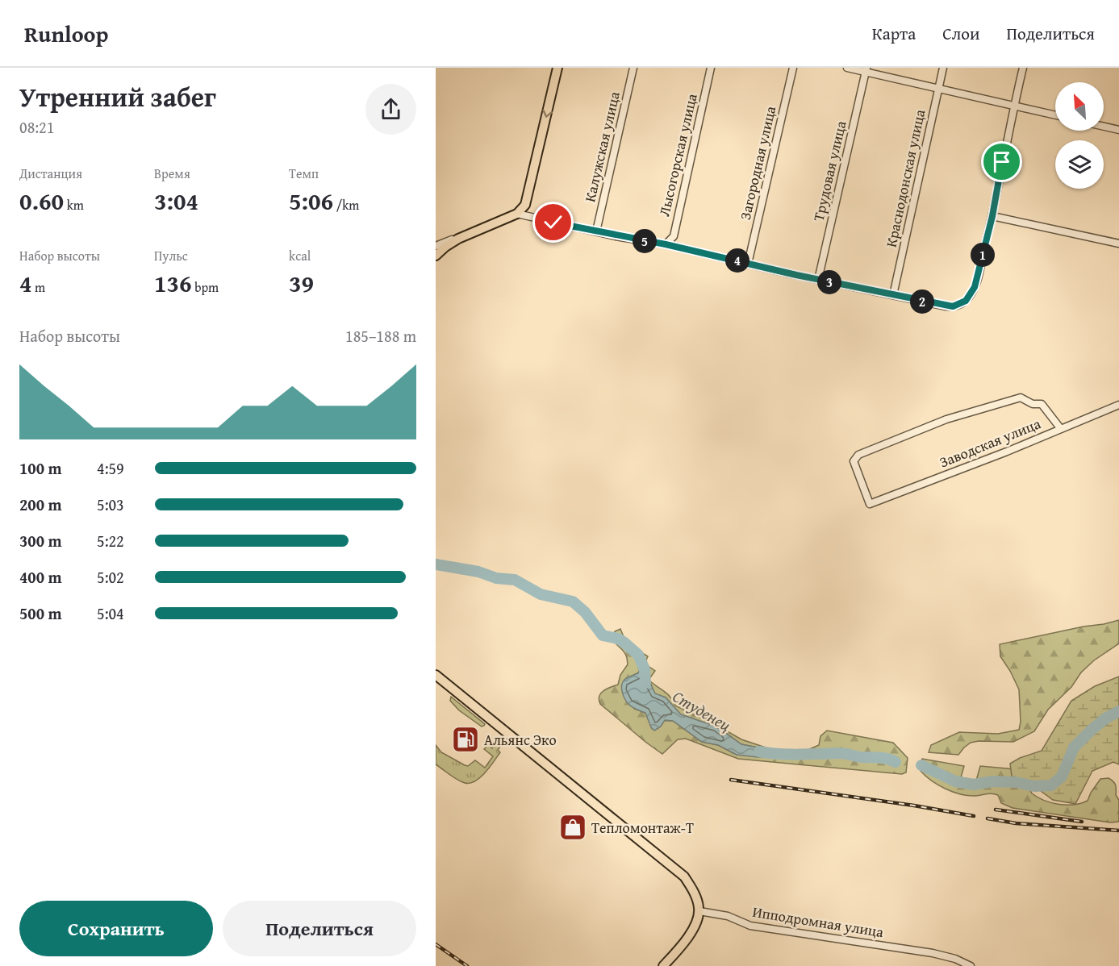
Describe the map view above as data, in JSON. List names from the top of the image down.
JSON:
{
  "streets": {
    "street": [
      "Калужская улица",
      "Лысогорская улица",
      "Загородная улица",
      "Трудовая улица",
      "Краснодонская улица",
      "Заводская улица",
      "Ипподромная улица"
    ]
  },
  "water": ["Студенец"],
  "places": {
    "fuel station": ["Альянс Эко"],
    "shop": ["Тепломонтаж-Т"]
  },
  "north": "top left",
  "page": {
    "header": "Runloop",
    "nav": ["Карта", "Слои", "Поделиться"],
    "heading": ["Утренний забег", "08:21"],
    "stats": [
      ["Дистанция", "0.60 km"],
      ["Время", "3:04"],
      ["Темп", "5:06 /km"],
      ["Набор высоты", "4 m"],
      ["Пульс", "136 bpm"],
      ["kcal", "39"]
    ],
    "pins": [
      "5",
      "1",
      "4",
      "3",
      "2"
    ],
    "chart": ["Набор высоты", "185–188 m"],
    "list": [
      {
        "name": "100 m",
        "note": "4:59"
      },
      {
        "name": "200 m",
        "note": "5:03"
      },
      {
        "name": "300 m",
        "note": "5:22"
      },
      {
        "name": "400 m",
        "note": "5:02"
      },
      {
        "name": "500 m",
        "note": "5:04"
      }
    ],
    "buttons": ["Сохранить", "Поделиться"]
  }
}
